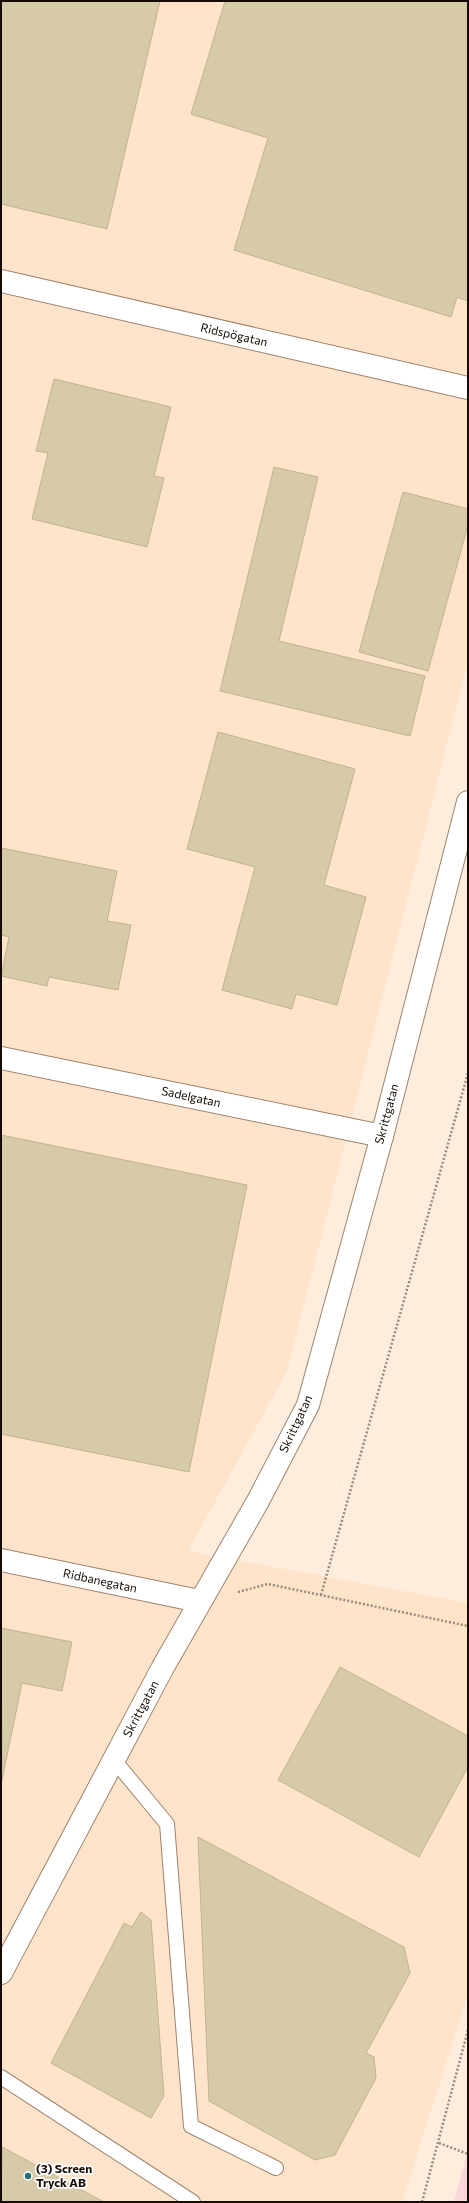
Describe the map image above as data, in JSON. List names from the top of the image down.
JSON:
{
  "streets": {
    "street": [
      "Ridspögatan",
      "Sadelgatan",
      "Skrittgatan",
      "Ridbanegatan"
    ]
  },
  "crossings": [
    ["Sadelgatan", "Skrittgatan"],
    ["Skrittgatan", "Ridbanegatan"]
  ],
  "places": ["(3) Screen Tryck AB"]
}
